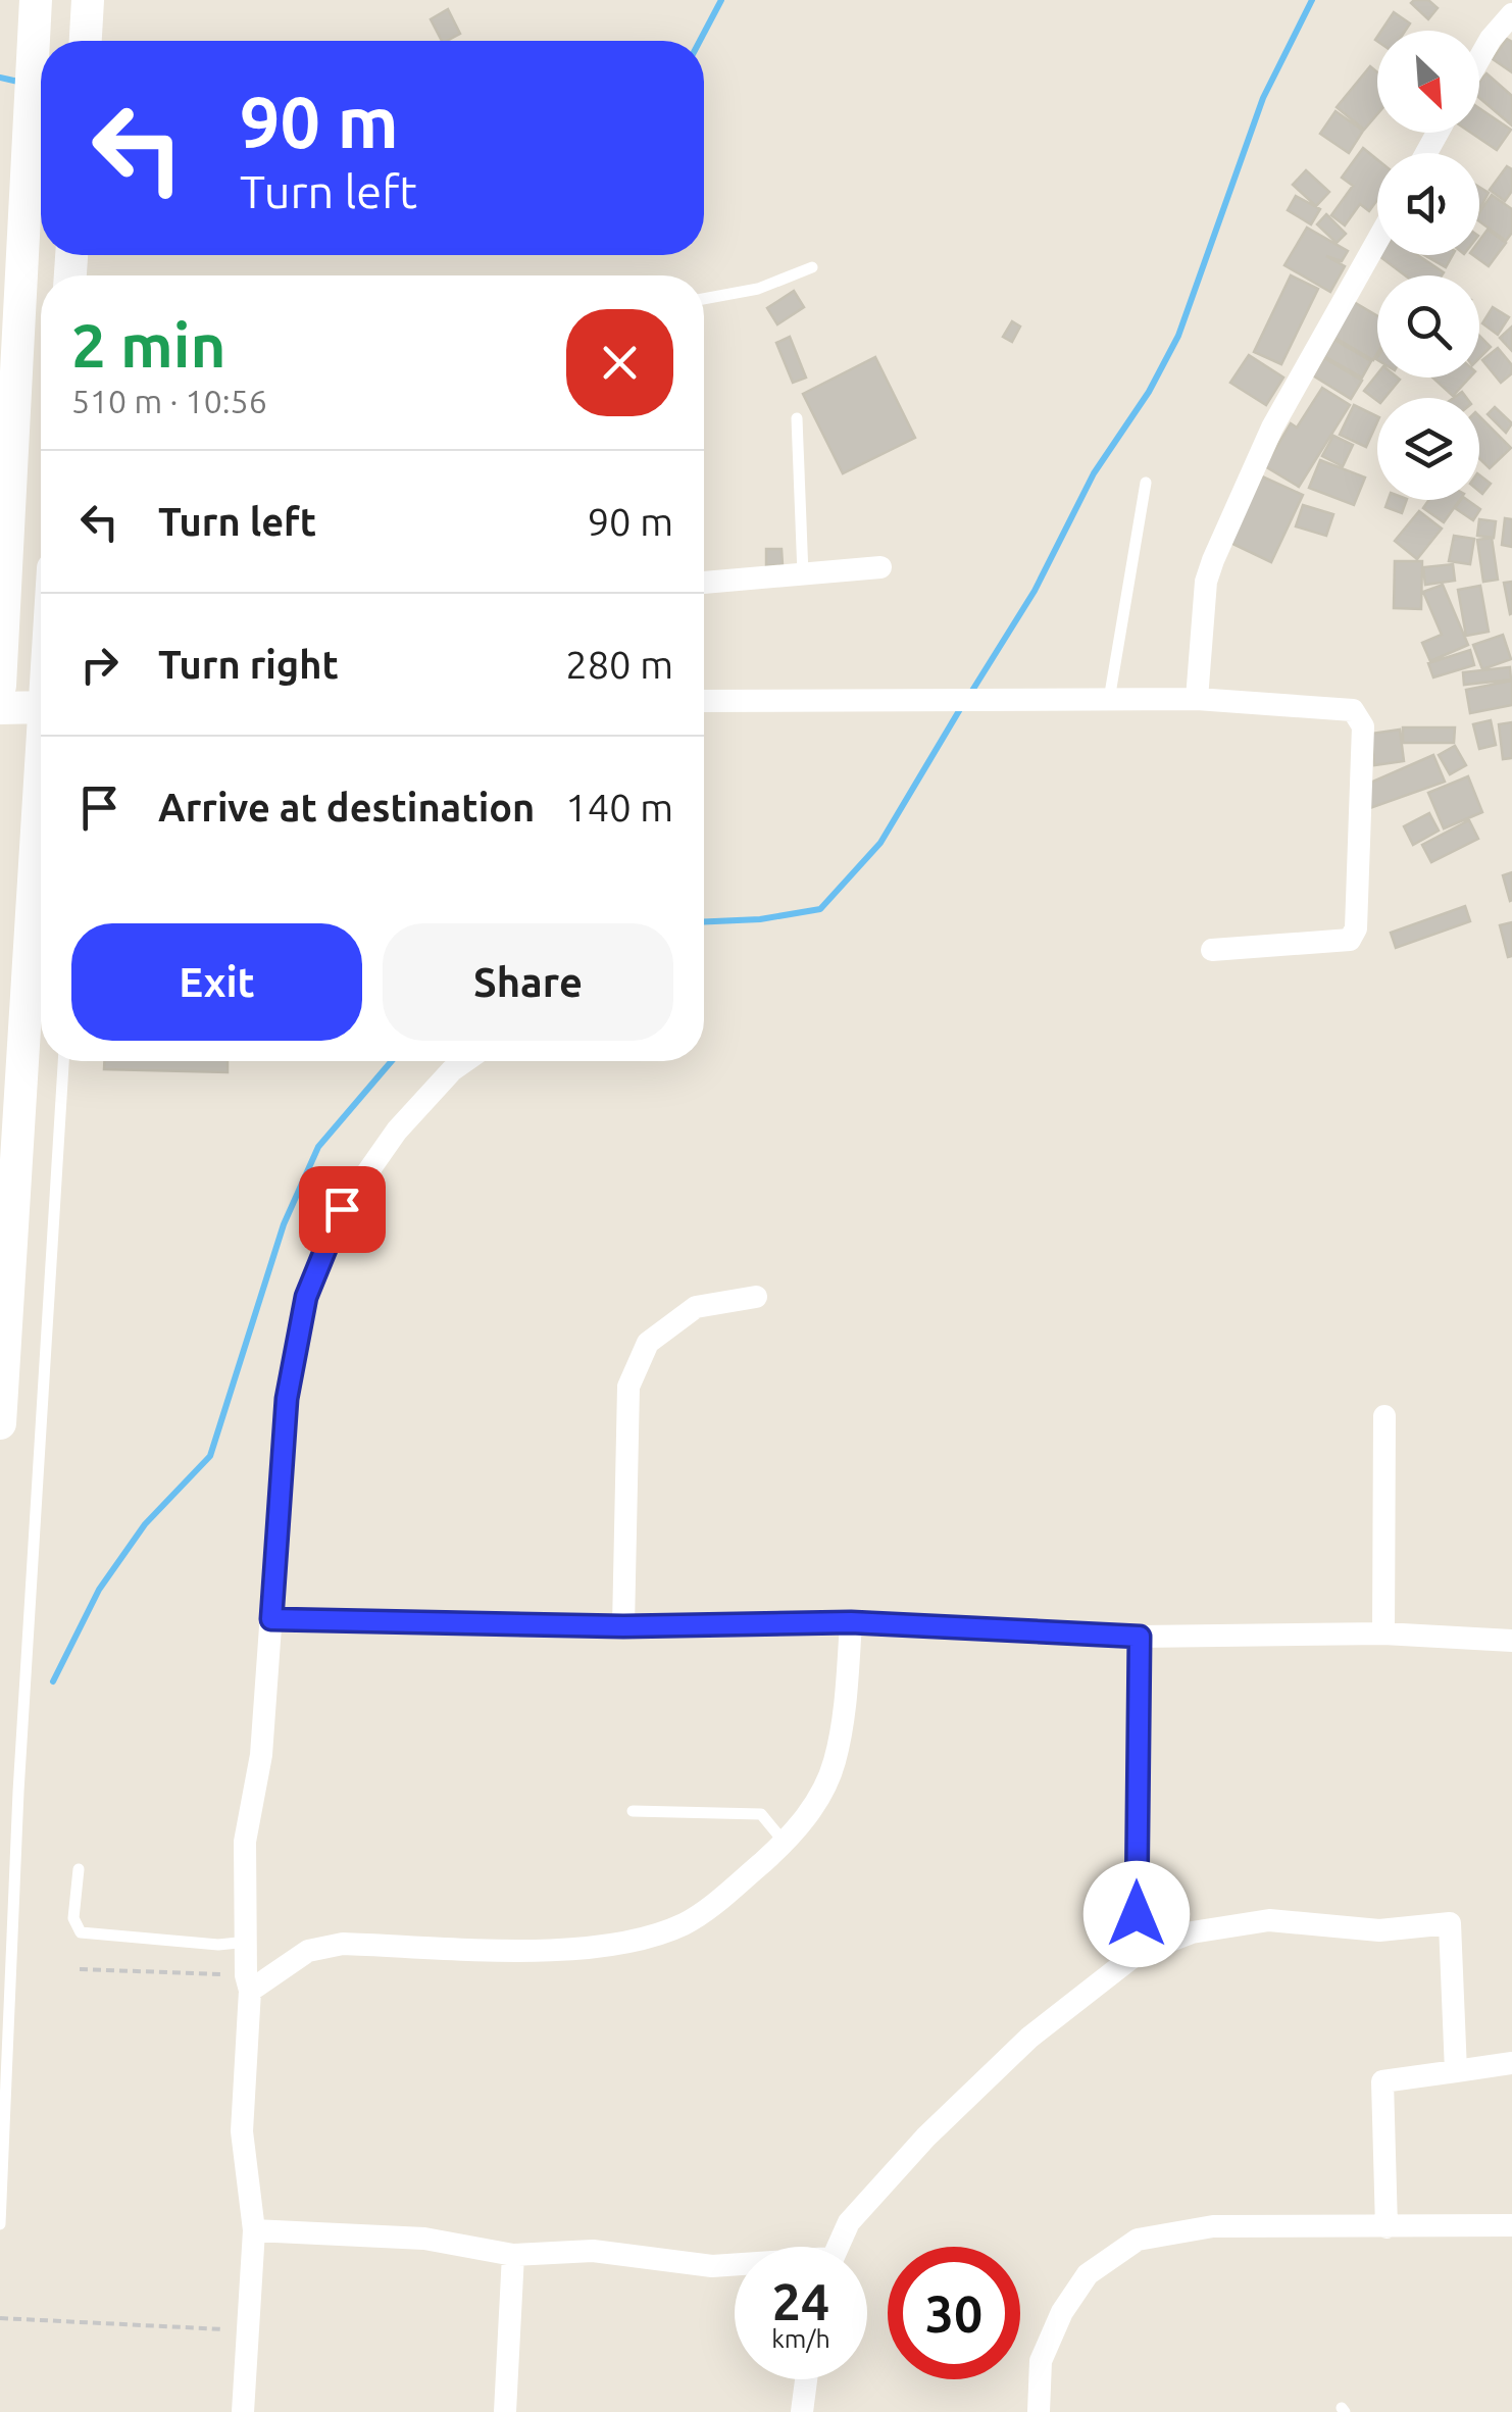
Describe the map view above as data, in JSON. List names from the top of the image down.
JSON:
{
  "north": "bottom right",
  "page": {
    "turn": ["90 m", "Turn left"],
    "heading": ["2 min", "510 m · 10:56"],
    "list": [
      {
        "name": "Turn left",
        "value": "90 m"
      },
      {
        "name": "Turn right",
        "value": "280 m"
      },
      {
        "name": "Arrive at destination",
        "value": "140 m"
      }
    ],
    "buttons": ["Exit", "Share"],
    "speed": "24 km/h",
    "limit": "30"
  }
}
